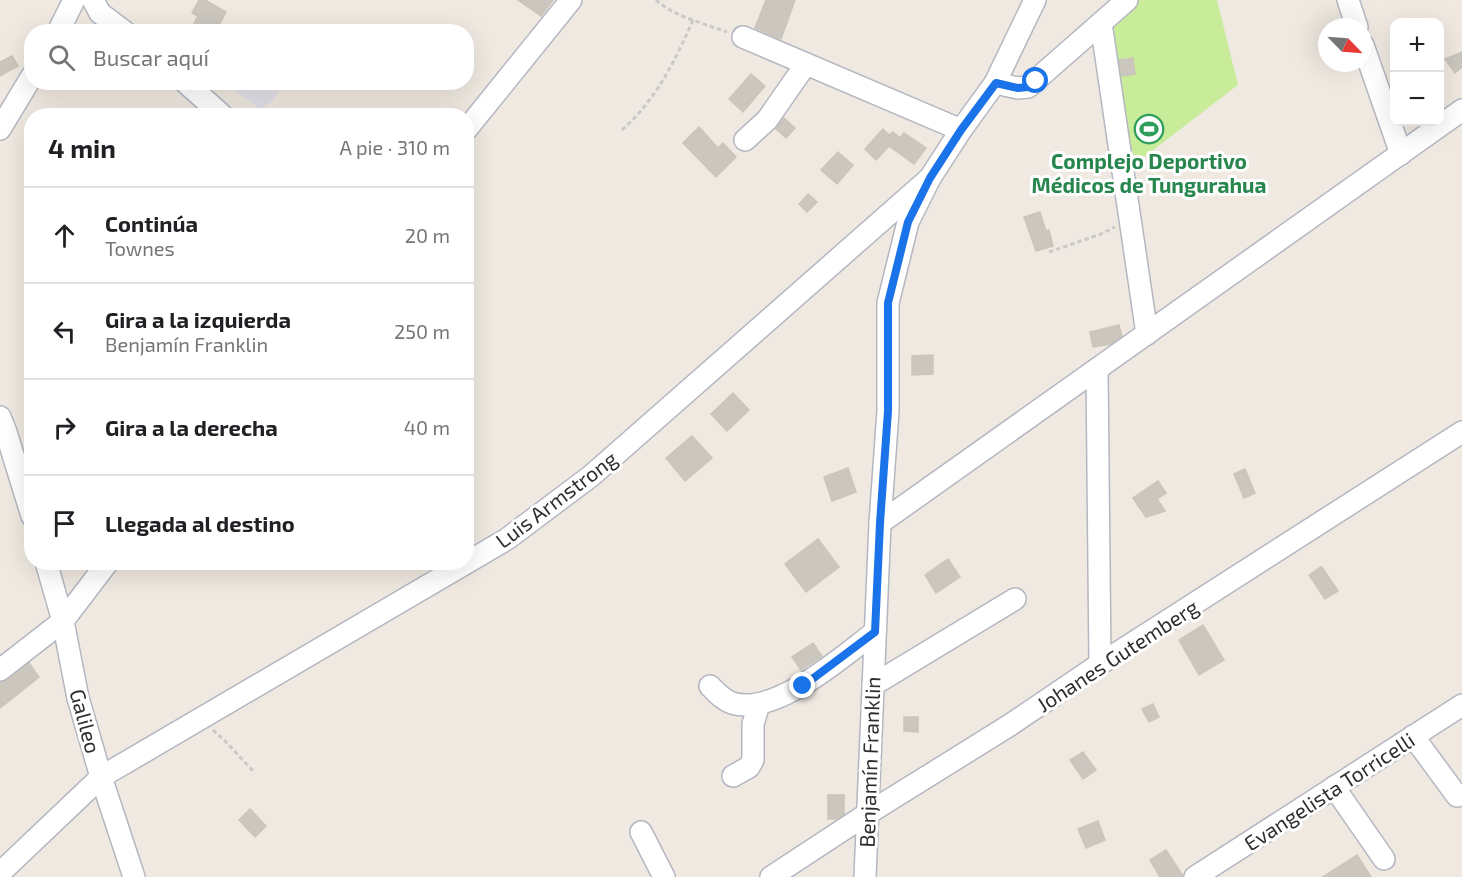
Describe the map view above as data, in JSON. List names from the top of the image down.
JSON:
{
  "streets": {
    "street": [
      "Luis Armstrong",
      "Johanes Gutemberg",
      "Galileo",
      "Benjamín Franklin",
      "Evangelista Torricelli"
    ]
  },
  "crossings": [
    ["Luis Armstrong", "Galileo"],
    ["Luis Armstrong", "Benjamín Franklin"],
    ["Johanes Gutemberg", "Benjamín Franklin"]
  ],
  "places": {
    "sports": ["Complejo Deportivo Médicos de Tungurahua"]
  },
  "north": "bottom right",
  "page": {
    "map_buttons": ["+", "−"],
    "search": "Buscar aquí",
    "heading": ["4 min", "A pie · 310 m"],
    "list": [
      ["Continúa", "Townes", "20 m"],
      ["Gira a la izquierda", "Benjamín Franklin", "250 m"],
      ["Gira a la derecha", "40 m"],
      "Llegada al destino"
    ]
  }
}
